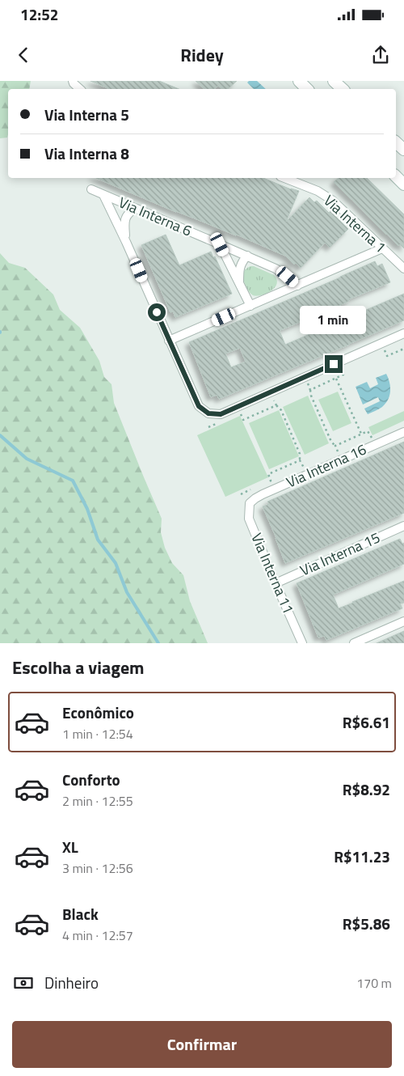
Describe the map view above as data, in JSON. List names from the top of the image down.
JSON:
{
  "streets": {
    "street": [
      "Via Interna 6",
      "Via Interna 1",
      "Via Interna 16",
      "Via Interna 15",
      "Via Interna 11"
    ]
  },
  "crossings": [
    ["Via Interna 16", "Via Interna 11"],
    ["Via Interna 15", "Via Interna 11"]
  ],
  "page": {
    "status": "12:52",
    "header": "Ridey",
    "banner": ["Via Interna 5", "Via Interna 8"],
    "bubble": "1 min",
    "heading": "Escolha a viagem",
    "list": [
      {
        "name": "Econômico",
        "note": "1 min · 12:54",
        "value": "R$6.61"
      },
      {
        "name": "Conforto",
        "note": "2 min · 12:55",
        "value": "R$8.92"
      },
      {
        "name": "XL",
        "note": "3 min · 12:56",
        "value": "R$11.23"
      },
      {
        "name": "Black",
        "note": "4 min · 12:57",
        "value": "R$5.86"
      }
    ],
    "pay": ["Dinheiro", "170 m"],
    "buttons": "Confirmar"
  }
}
